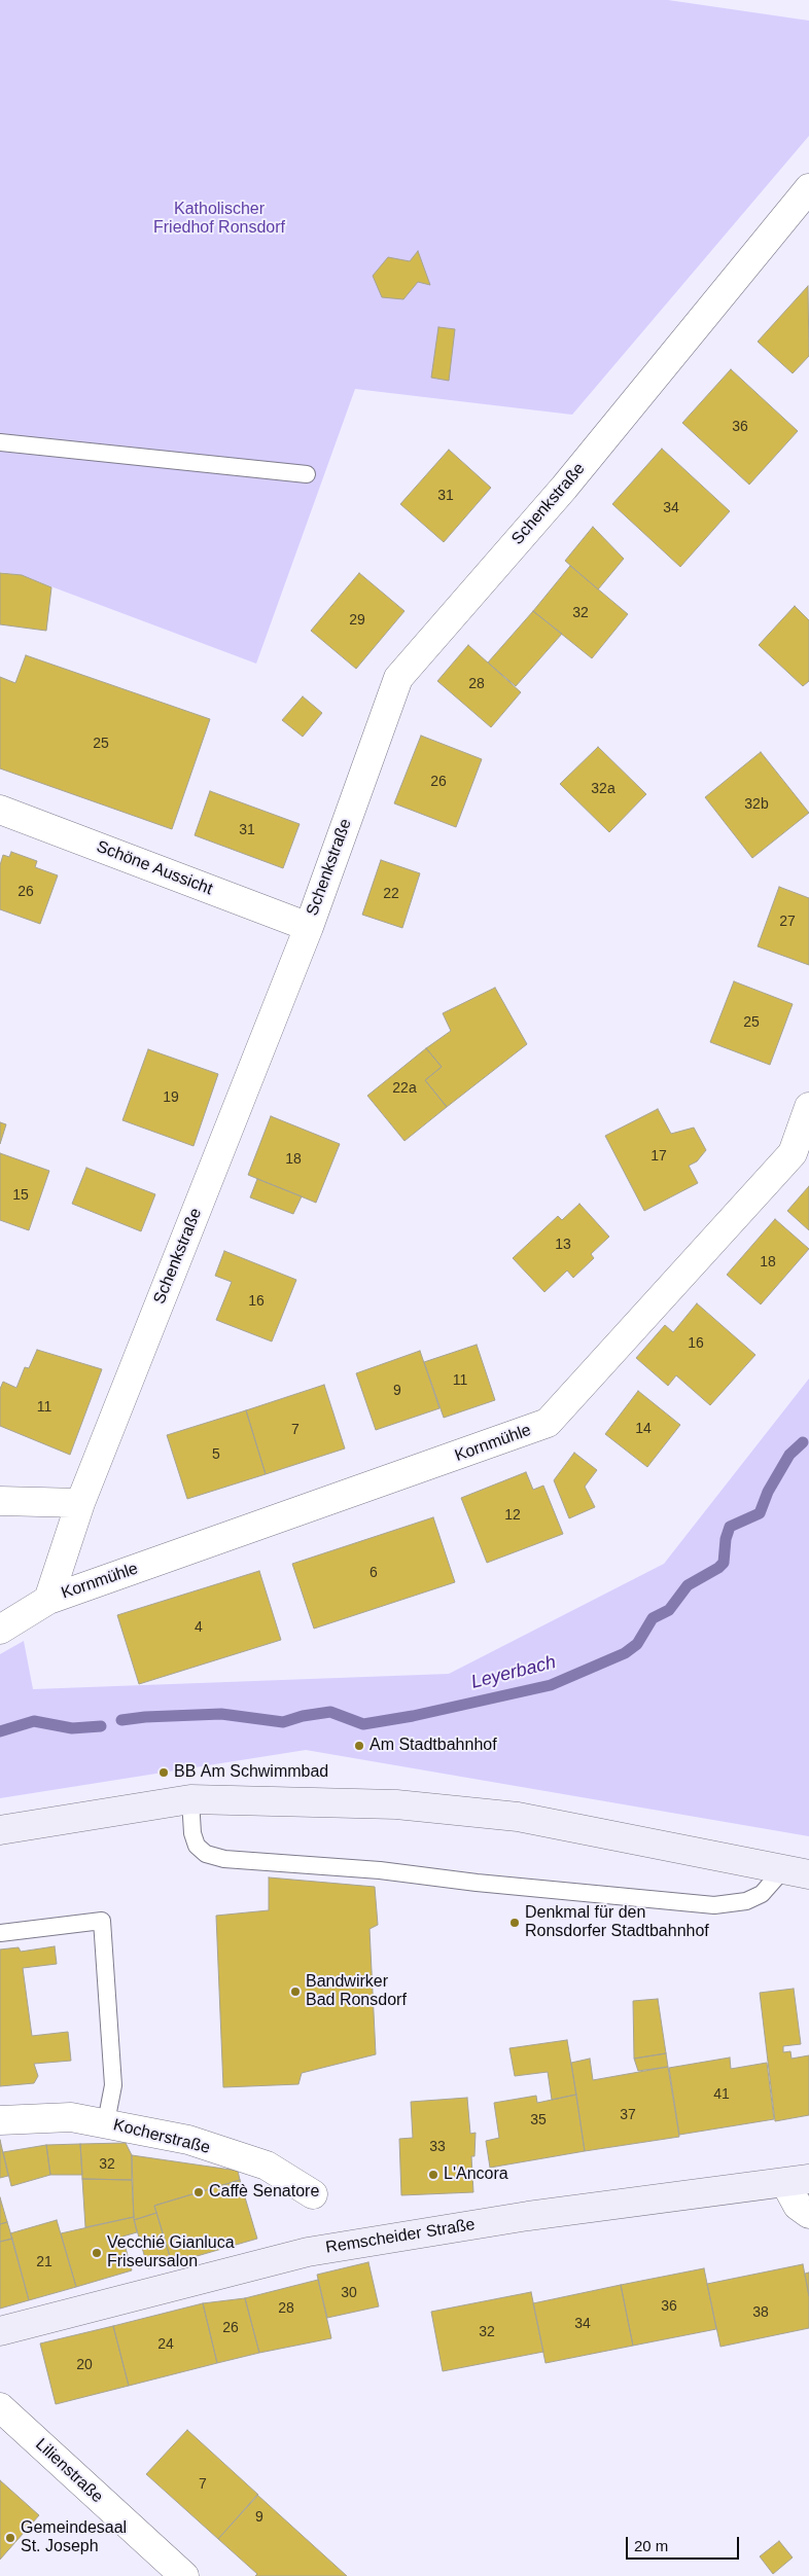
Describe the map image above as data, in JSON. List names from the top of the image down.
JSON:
{
  "streets": {
    "main road": ["Remscheider Straße"],
    "street": [
      "Schenkstraße",
      "Schöne Aussicht",
      "Kornmühle",
      "Kocherstraße",
      "Lilienstraße"
    ]
  },
  "crossings": [
    ["Schenkstraße", "Schöne Aussicht"],
    ["Schenkstraße", "Kornmühle"]
  ],
  "water": ["Leyerbach"],
  "parks": ["Katholischer Friedhof Ronsdorf"],
  "places": [
    "Am Stadtbahnhof",
    "BB Am Schwimmbad",
    "Denkmal für den Ronsdorfer Stadtbahnhof",
    "Bandwirker Bad Ronsdorf",
    "L'Ancora",
    "Caffè Senatore",
    "Vecchié Gianluca Friseursalon",
    "Gemeindesaal St. Joseph"
  ],
  "house_numbers": [
    "36",
    "31",
    "34",
    "32",
    "29",
    "28",
    "25",
    "26",
    "32a",
    "32b",
    "31",
    "26",
    "22",
    "27",
    "25",
    "22a",
    "19",
    "17",
    "18",
    "15",
    "13",
    "18",
    "16",
    "16",
    "11",
    "9",
    "11",
    "14",
    "7",
    "5",
    "12",
    "6",
    "4",
    "41",
    "37",
    "35",
    "33",
    "32",
    "21",
    "30",
    "36",
    "28",
    "38",
    "34",
    "26",
    "32",
    "24",
    "20",
    "7",
    "9"
  ],
  "scale_bar": "20 m"
}
